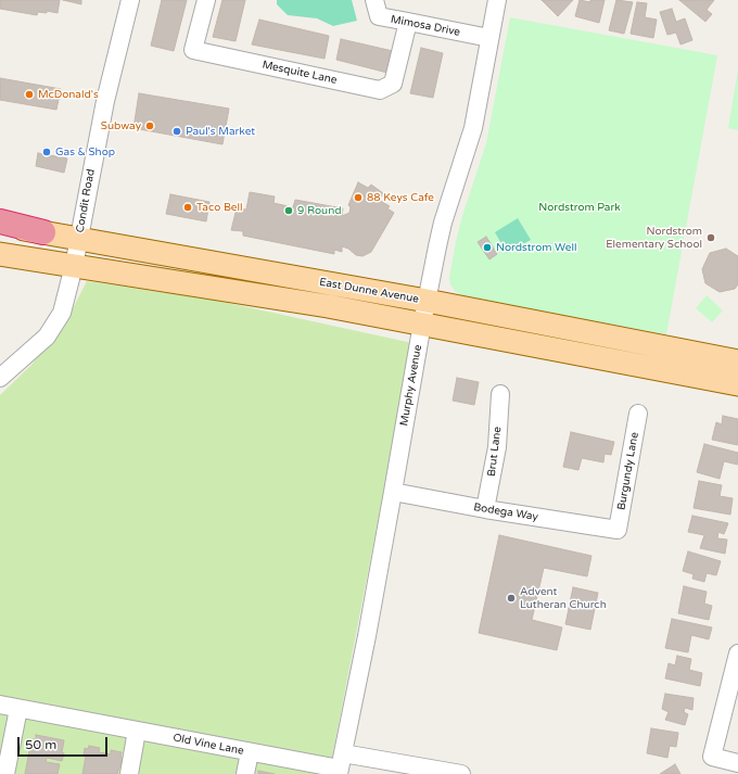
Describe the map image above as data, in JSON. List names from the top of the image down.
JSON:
{
  "streets": {
    "main road": ["East Dunne Avenue"],
    "street": [
      "Mimosa Drive",
      "Mesquite Lane",
      "Condit Road",
      "Murphy Avenue",
      "Brut Lane",
      "Burgundy Lane",
      "Bodega Way",
      "Old Vine Lane"
    ]
  },
  "crossings": [
    ["Mimosa Drive", "Mesquite Lane"],
    ["Mimosa Drive", "Murphy Avenue"],
    ["Condit Road", "East Dunne Avenue"],
    ["East Dunne Avenue", "Murphy Avenue"],
    ["Murphy Avenue", "Bodega Way"],
    ["Murphy Avenue", "Old Vine Lane"],
    ["Brut Lane", "Bodega Way"],
    ["Burgundy Lane", "Bodega Way"]
  ],
  "parks": ["Nordstrom Park"],
  "places": [
    "McDonald's",
    "Subway",
    "Paul's Market",
    "Gas & Shop",
    "88 Keys Cafe",
    "Taco Bell",
    "9 Round",
    "Nordstrom Elementary School",
    "Nordstrom Well",
    "Advent Lutheran Church"
  ],
  "scale_bar": "50 m"
}
